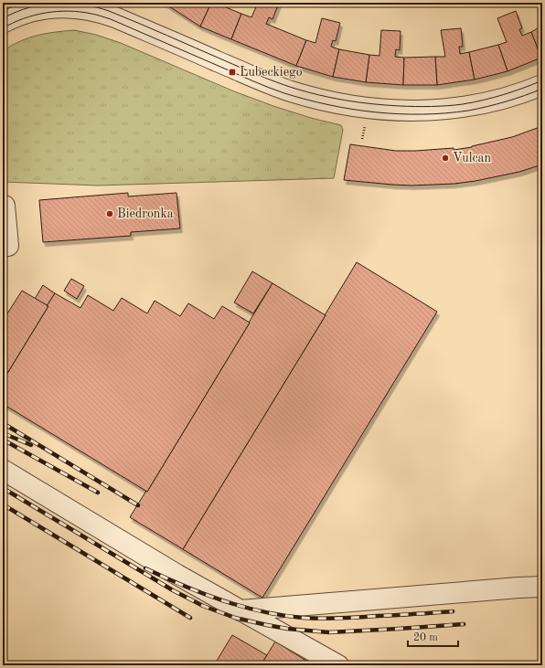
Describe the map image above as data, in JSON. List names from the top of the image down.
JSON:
{
  "places": {
    "transit": ["Lubeckiego"],
    "other": ["Vulcan", "Biedronka"]
  },
  "scale_bar": "20 m"
}
